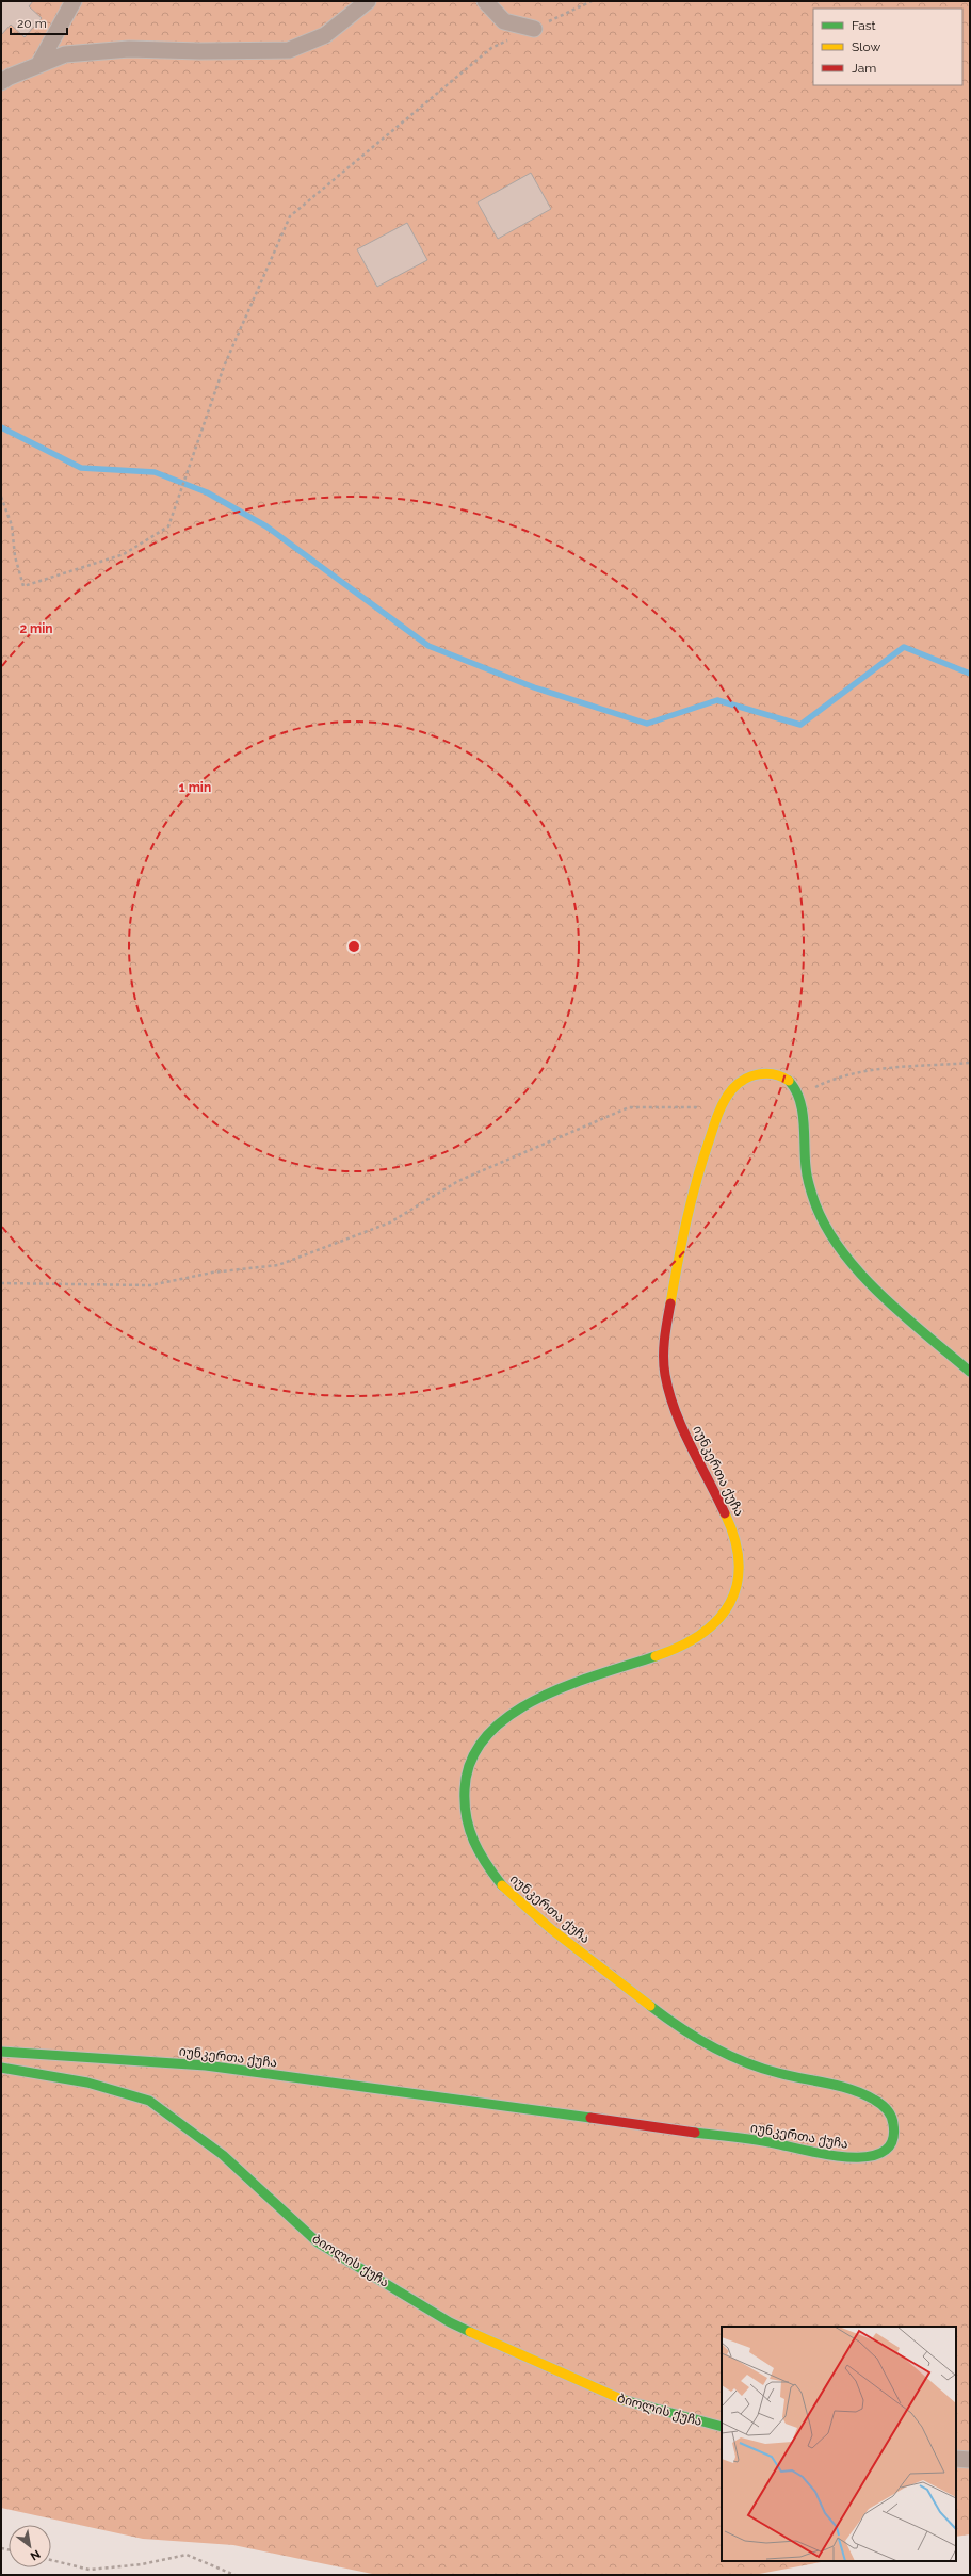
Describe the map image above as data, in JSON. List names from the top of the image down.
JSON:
{
  "streets": {
    "main road": ["იუნკერთა ქუჩა", "ბიოლის ქუჩა"]
  },
  "legend": ["Fast", "Slow", "Jam"],
  "scale_bar": "20 m",
  "north": "bottom right",
  "rings": ["2 min", "1 min"]
}
